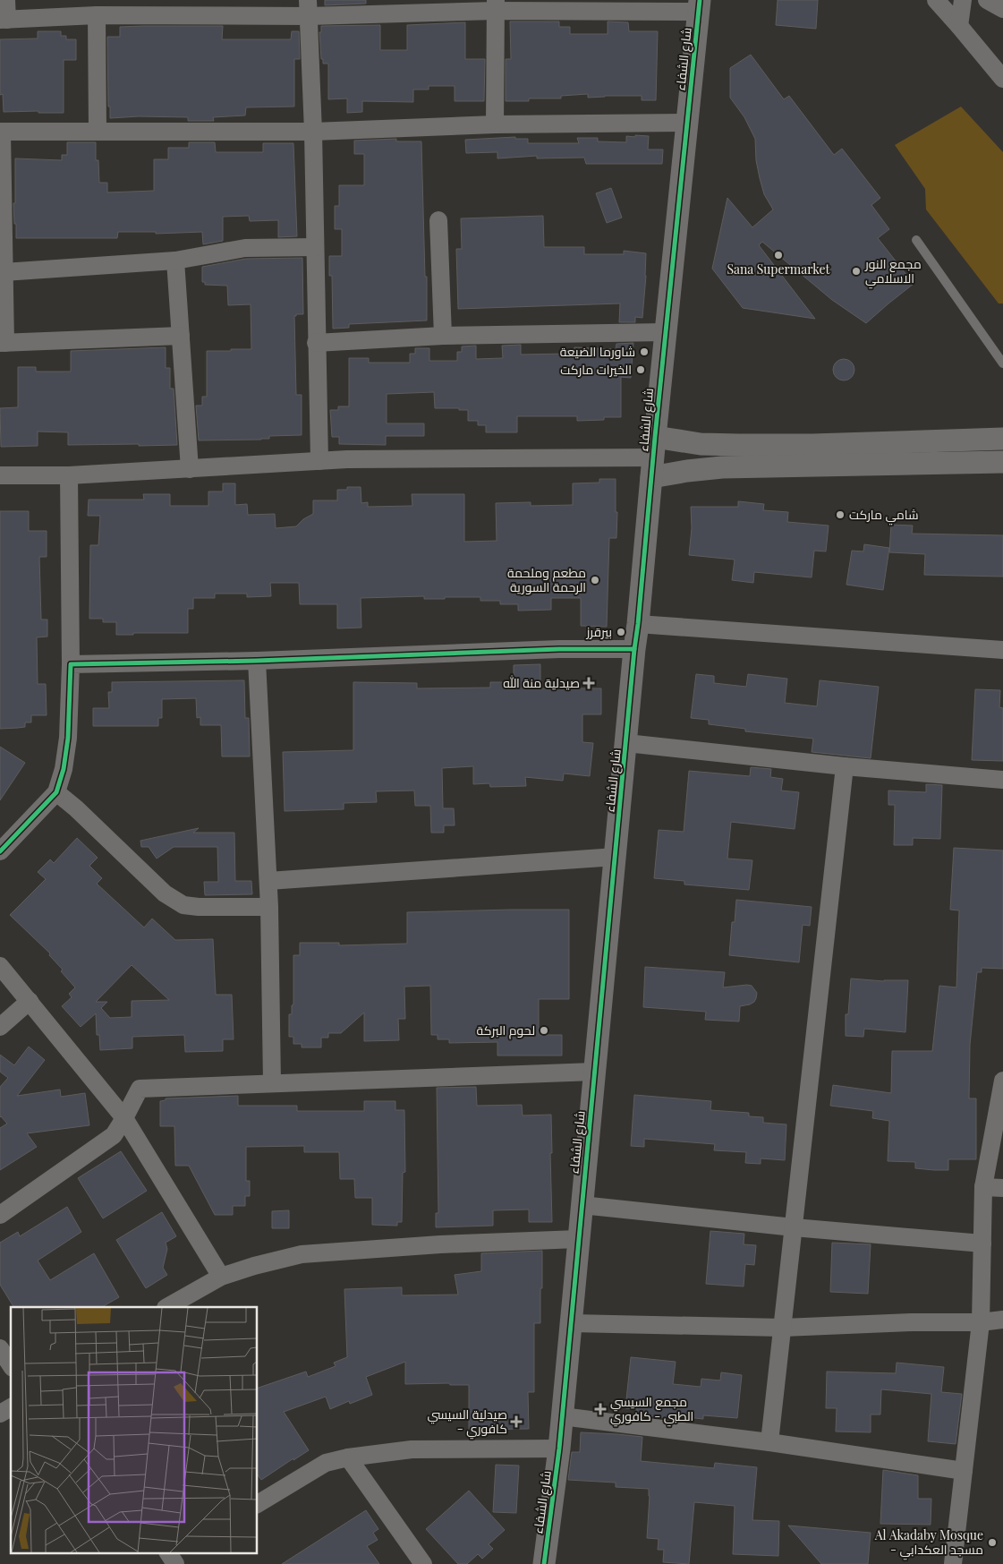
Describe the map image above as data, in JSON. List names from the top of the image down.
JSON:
{
  "streets": {
    "street": ["شارع الشفاء"]
  },
  "places": {
    "other": [
      "Sana Supermarket",
      "مجمع النور الاسلامي",
      "شاورما الضيعة",
      "الخيرات ماركت",
      "شامي ماركت",
      "مطعم وملحمة الرحمة السورية",
      "بيرقرز",
      "لحوم البركة",
      "Al Akadaby Mosque - مسجد العكدابي"
    ],
    "health": ["صيدلية منة الله", "مجمع السيسي الطبي - كافوري", "صيدلية السيسي - كافوري"]
  }
}
